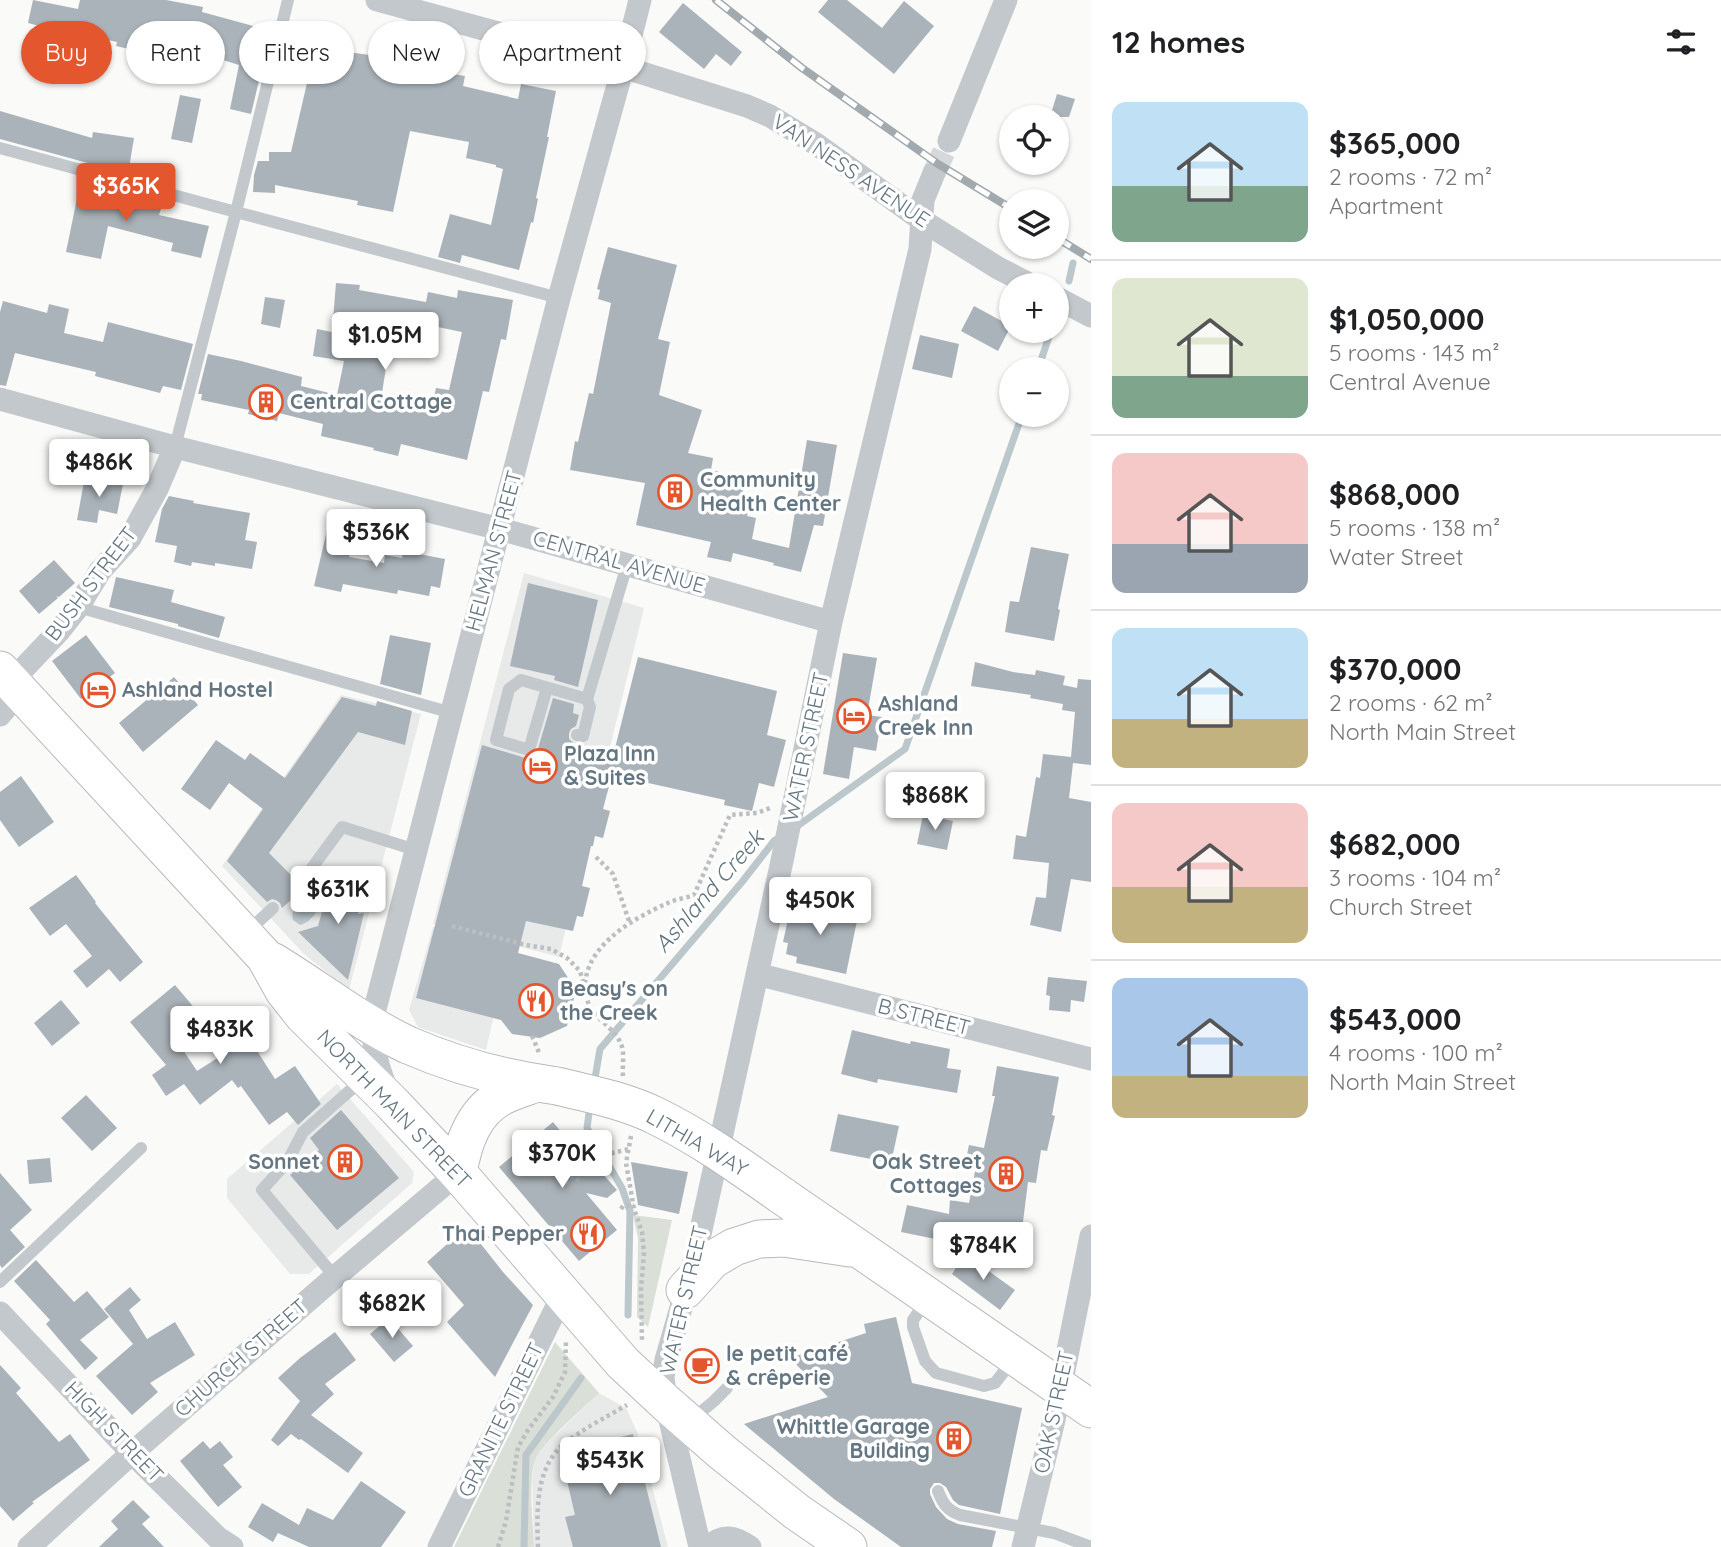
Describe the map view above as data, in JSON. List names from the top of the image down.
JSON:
{
  "streets": {
    "main road": ["NORTH MAIN STREET", "LITHIA WAY"],
    "street": [
      "VAN NESS AVENUE",
      "HELMAN STREET",
      "CENTRAL AVENUE",
      "BUSH STREET",
      "WATER STREET",
      "B STREET",
      "CHURCH STREET",
      "OAK STREET",
      "GRANITE STREET",
      "HIGH STREET"
    ]
  },
  "crossings": [
    ["VAN NESS AVENUE", "WATER STREET"],
    ["HELMAN STREET", "CENTRAL AVENUE"],
    ["HELMAN STREET", "NORTH MAIN STREET"],
    ["HELMAN STREET", "LITHIA WAY"],
    ["CENTRAL AVENUE", "BUSH STREET"],
    ["CENTRAL AVENUE", "WATER STREET"],
    ["BUSH STREET", "NORTH MAIN STREET"],
    ["WATER STREET", "B STREET"],
    ["WATER STREET", "NORTH MAIN STREET"],
    ["NORTH MAIN STREET", "LITHIA WAY"],
    ["NORTH MAIN STREET", "CHURCH STREET"],
    ["NORTH MAIN STREET", "GRANITE STREET"],
    ["LITHIA WAY", "OAK STREET"],
    ["CHURCH STREET", "HIGH STREET"]
  ],
  "water": ["Ashland Creek"],
  "places": {
    "building": [
      "Central Cottage",
      "Community Health Center",
      "Sonnet",
      "Oak Street Cottages",
      "Whittle Garage Building"
    ],
    "hotel": ["Ashland Hostel", "Ashland Creek Inn", "Plaza Inn & Suites"],
    "restaurant": ["Beasy's on the Creek", "Thai Pepper"],
    "cafe": ["le petit café & crêperie"]
  },
  "page": {
    "heading": "12 homes",
    "chip": [
      "Buy",
      "Rent",
      "Filters",
      "New",
      "Apartment"
    ],
    "list": [
      {
        "name": "$365,000",
        "note": "2 rooms · 72 m² · Apartment"
      },
      {
        "name": "$1,050,000",
        "note": "5 rooms · 143 m² · Central Avenue"
      },
      {
        "name": "$868,000",
        "note": "5 rooms · 138 m² · Water Street"
      },
      {
        "name": "$370,000",
        "note": "2 rooms · 62 m² · North Main Street"
      },
      {
        "name": "$682,000",
        "note": "3 rooms · 104 m² · Church Street"
      },
      {
        "name": "$543,000",
        "note": "4 rooms · 100 m² · North Main Street"
      }
    ],
    "map_buttons": ["+", "−"],
    "price": [
      "$365K",
      "$1.05M",
      "$486K",
      "$536K",
      "$868K",
      "$631K",
      "$450K",
      "$483K",
      "$370K",
      "$784K",
      "$682K",
      "$543K"
    ]
  }
}
